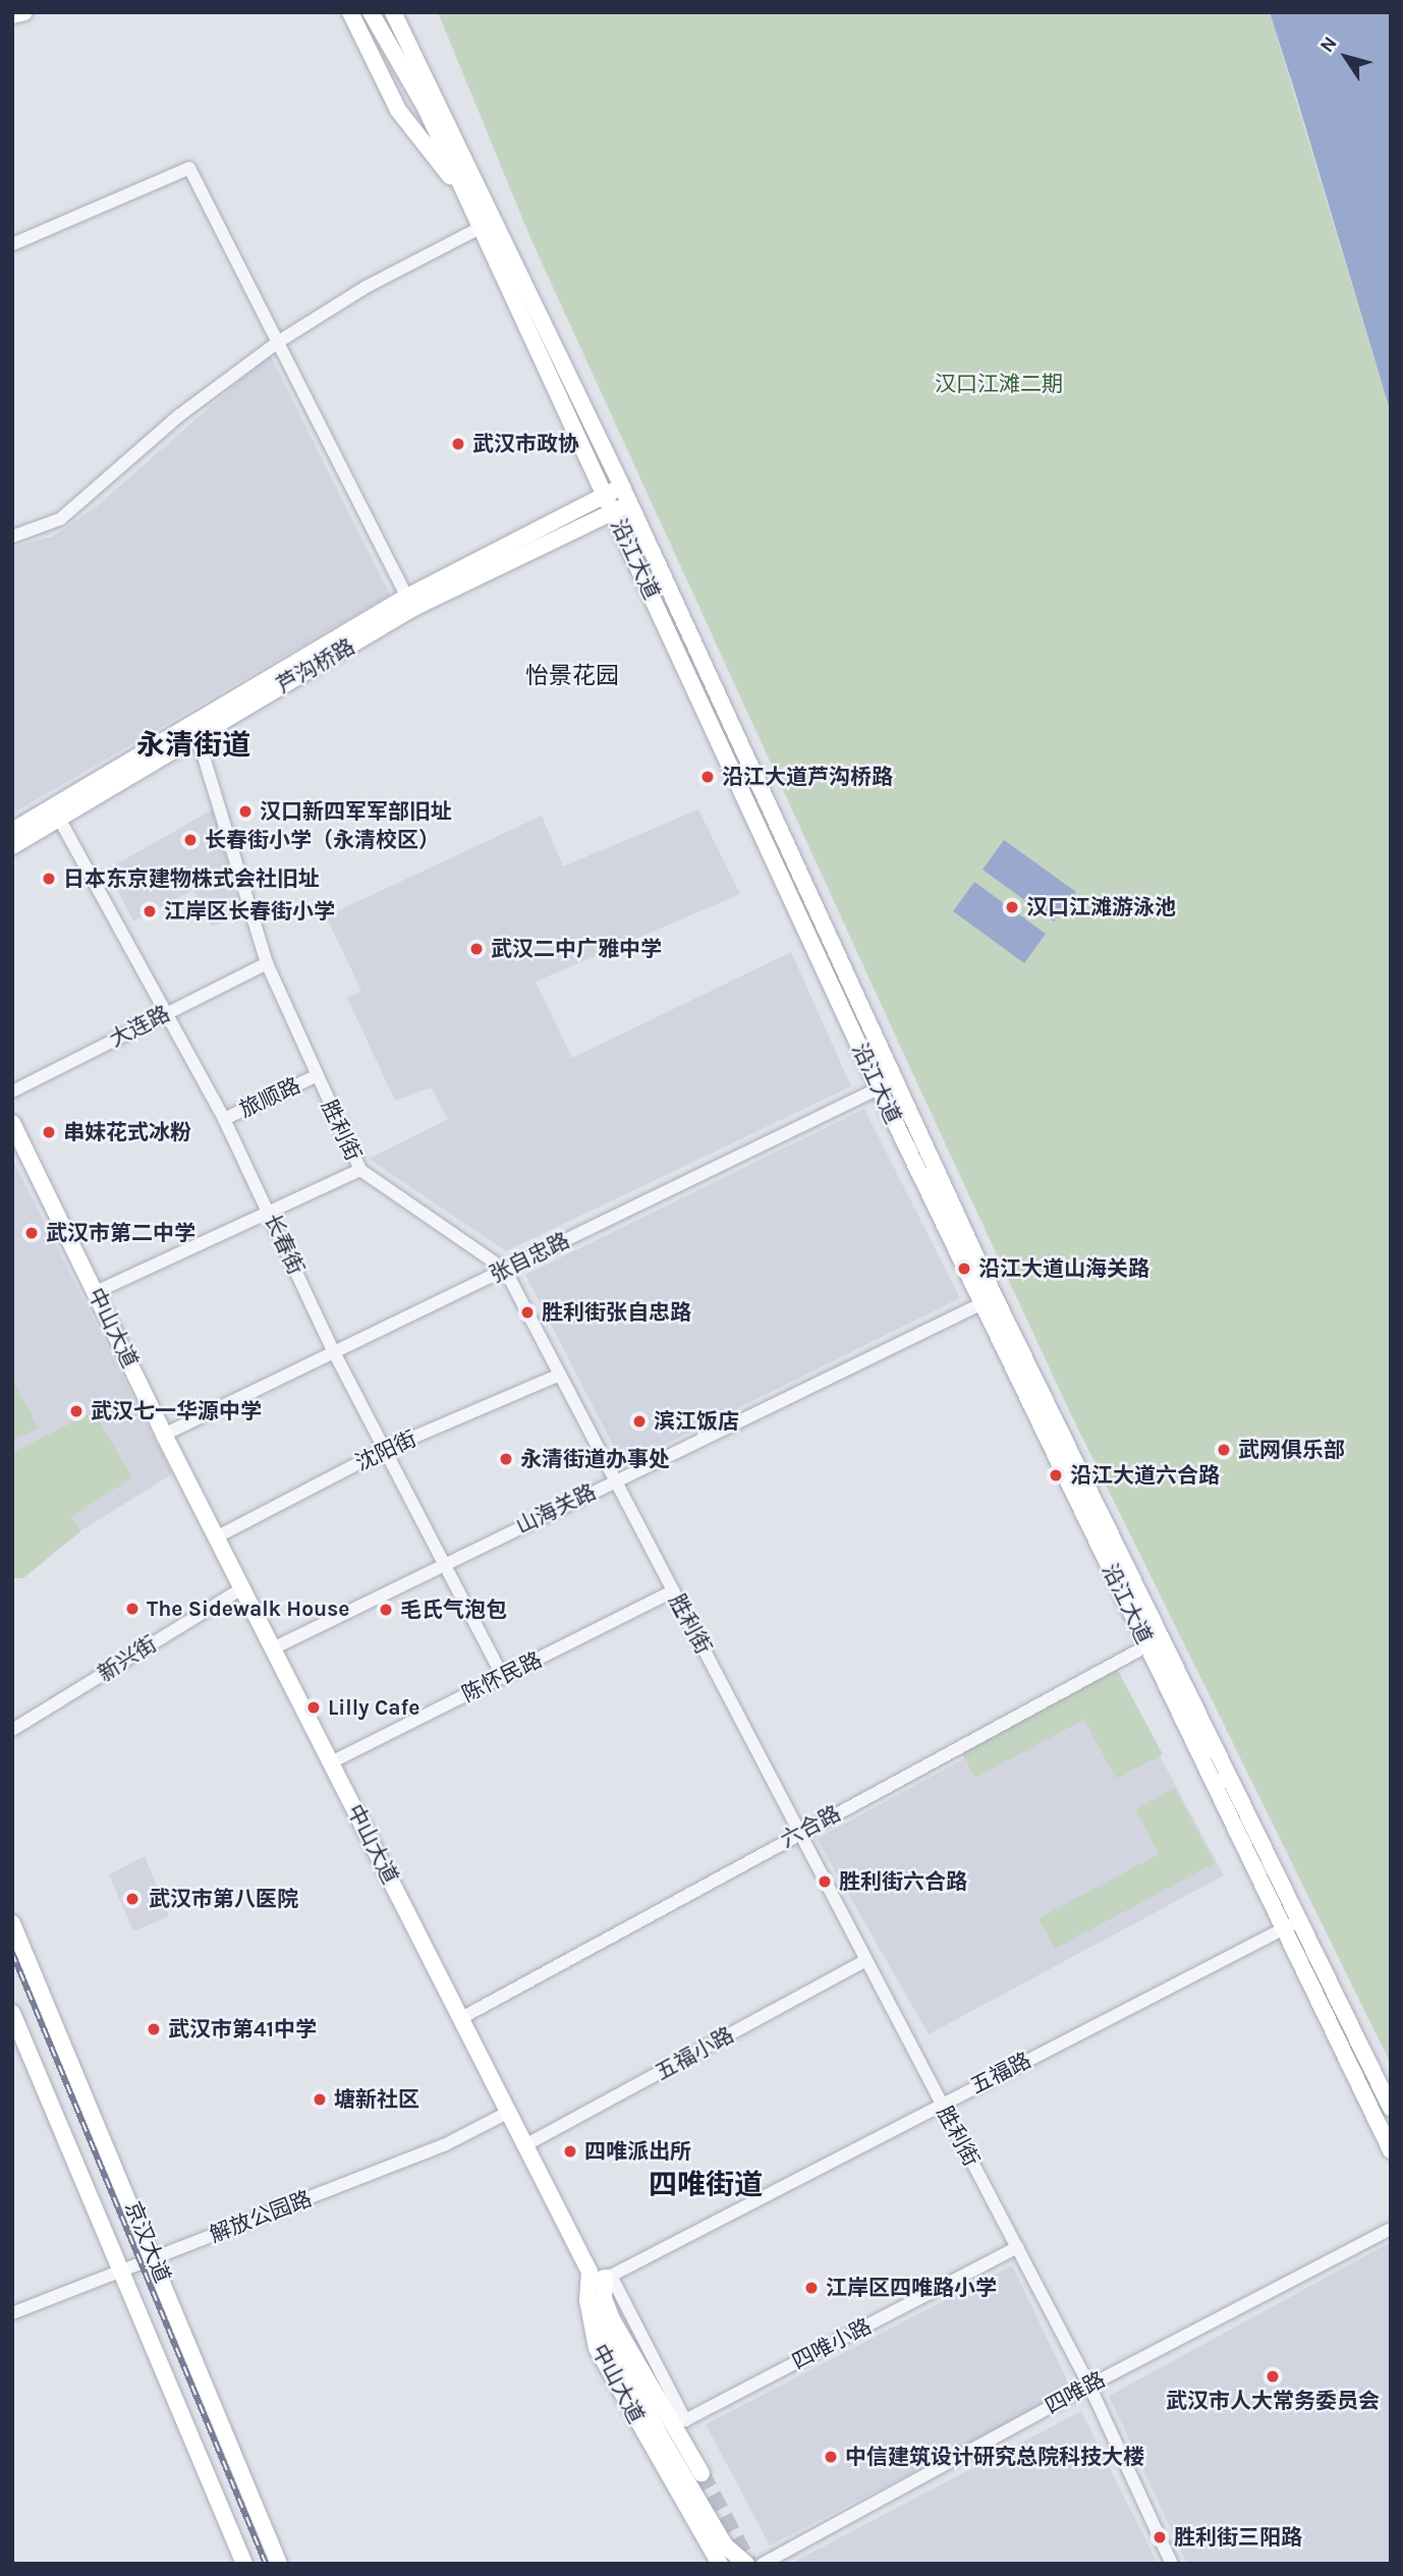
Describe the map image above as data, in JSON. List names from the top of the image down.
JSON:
{
  "streets": {
    "main road": [
      "沿江大道",
      "芦沟桥路",
      "中山大道",
      "京汉大道"
    ],
    "street": [
      "大连路",
      "旅顺路",
      "胜利街",
      "长春街",
      "张自忠路",
      "沈阳街",
      "山海关路",
      "新兴街",
      "陈怀民路",
      "六合路",
      "五福小路",
      "五福路",
      "解放公园路",
      "四唯小路",
      "四唯路"
    ]
  },
  "crossings": [
    ["沿江大道", "芦沟桥路"],
    ["沿江大道", "张自忠路"],
    ["沿江大道", "山海关路"],
    ["沿江大道", "六合路"],
    ["沿江大道", "五福路"],
    ["芦沟桥路", "胜利街"],
    ["芦沟桥路", "长春街"],
    ["大连路", "胜利街"],
    ["大连路", "长春街"],
    ["旅顺路", "胜利街"],
    ["旅顺路", "长春街"],
    ["胜利街", "张自忠路"],
    ["胜利街", "沈阳街"],
    ["胜利街", "山海关路"],
    ["胜利街", "陈怀民路"],
    ["胜利街", "六合路"],
    ["胜利街", "五福小路"],
    ["胜利街", "五福路"],
    ["胜利街", "四唯小路"],
    ["胜利街", "四唯路"],
    ["长春街", "张自忠路"],
    ["长春街", "沈阳街"],
    ["长春街", "山海关路"],
    ["长春街", "陈怀民路"],
    ["张自忠路", "中山大道"],
    ["中山大道", "沈阳街"],
    ["中山大道", "山海关路"],
    ["中山大道", "新兴街"],
    ["中山大道", "陈怀民路"],
    ["中山大道", "六合路"],
    ["中山大道", "五福小路"],
    ["中山大道", "五福路"],
    ["中山大道", "解放公园路"],
    ["中山大道", "四唯小路"],
    ["解放公园路", "京汉大道"]
  ],
  "districts": ["怡景花园", "永清街道", "四唯街道"],
  "parks": ["汉口江滩二期"],
  "places": [
    "武汉市政协",
    "沿江大道芦沟桥路",
    "汉口新四军军部旧址",
    "长春街小学（永清校区）",
    "日本东京建物株式会社旧址",
    "汉口江滩游泳池",
    "江岸区长春街小学",
    "武汉二中广雅中学",
    "串妹花式冰粉",
    "武汉市第二中学",
    "沿江大道山海关路",
    "胜利街张自忠路",
    "武汉七一华源中学",
    "滨江饭店",
    "武网俱乐部",
    "永清街道办事处",
    "沿江大道六合路",
    "The Sidewalk House",
    "毛氏气泡包",
    "Lilly Cafe",
    "胜利街六合路",
    "武汉市第八医院",
    "武汉市第41中学",
    "塘新社区",
    "四唯派出所",
    "江岸区四唯路小学",
    "武汉市人大常务委员会",
    "中信建筑设计研究总院科技大楼",
    "胜利街三阳路"
  ],
  "north": "top left"
}
